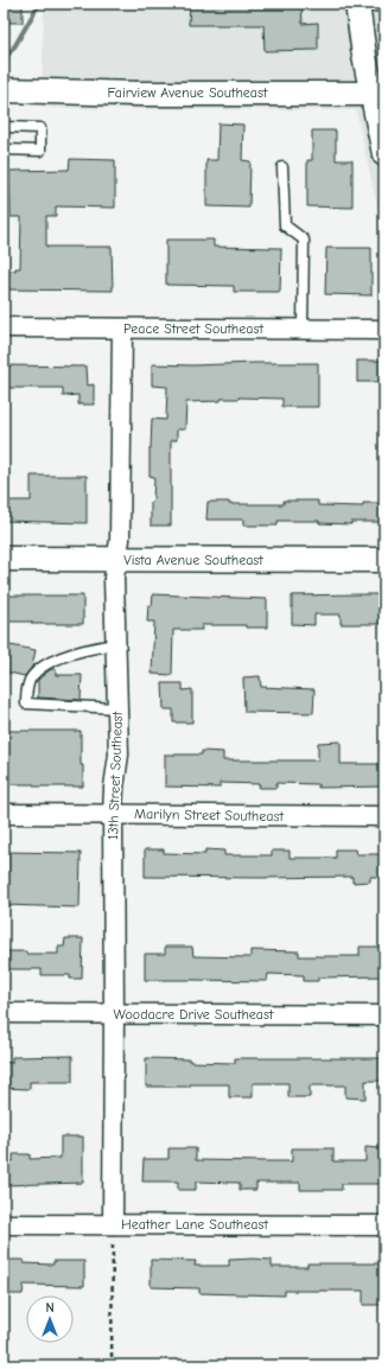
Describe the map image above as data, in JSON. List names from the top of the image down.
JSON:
{
  "streets": {
    "street": [
      "Fairview Avenue Southeast",
      "Peace Street Southeast",
      "Vista Avenue Southeast",
      "13th Street Southeast",
      "Marilyn Street Southeast",
      "Woodacre Drive Southeast",
      "Heather Lane Southeast"
    ]
  },
  "crossings": [
    ["Peace Street Southeast", "13th Street Southeast"],
    ["Vista Avenue Southeast", "13th Street Southeast"],
    ["13th Street Southeast", "Marilyn Street Southeast"],
    ["13th Street Southeast", "Woodacre Drive Southeast"],
    ["13th Street Southeast", "Heather Lane Southeast"]
  ],
  "north": "top"
}
